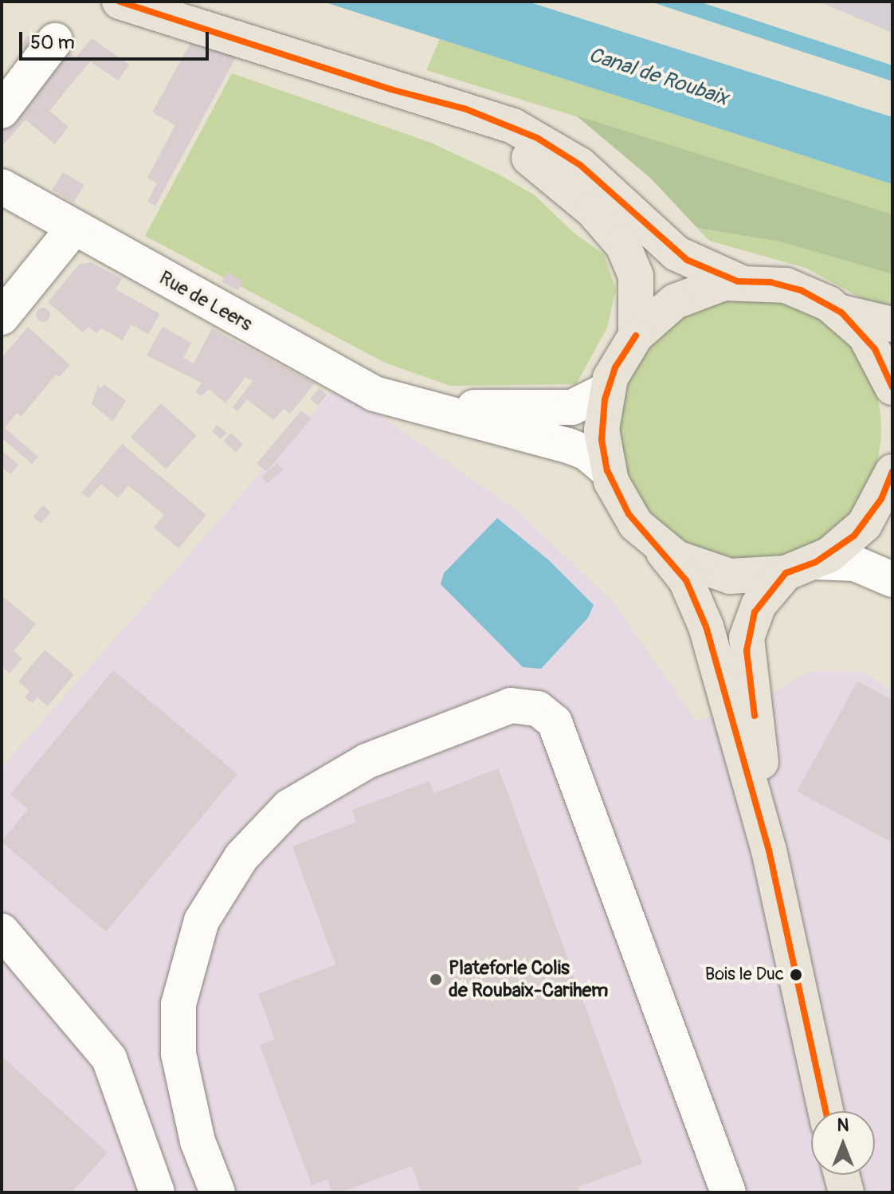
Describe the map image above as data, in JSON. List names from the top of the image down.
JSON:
{
  "streets": {
    "street": ["Rue de Leers"]
  },
  "water": ["Canal de Roubaix"],
  "places": ["Bois le Duc", "Plateforle Colis de Roubaix-Carihem"],
  "scale_bar": "50 m",
  "north": "top"
}
